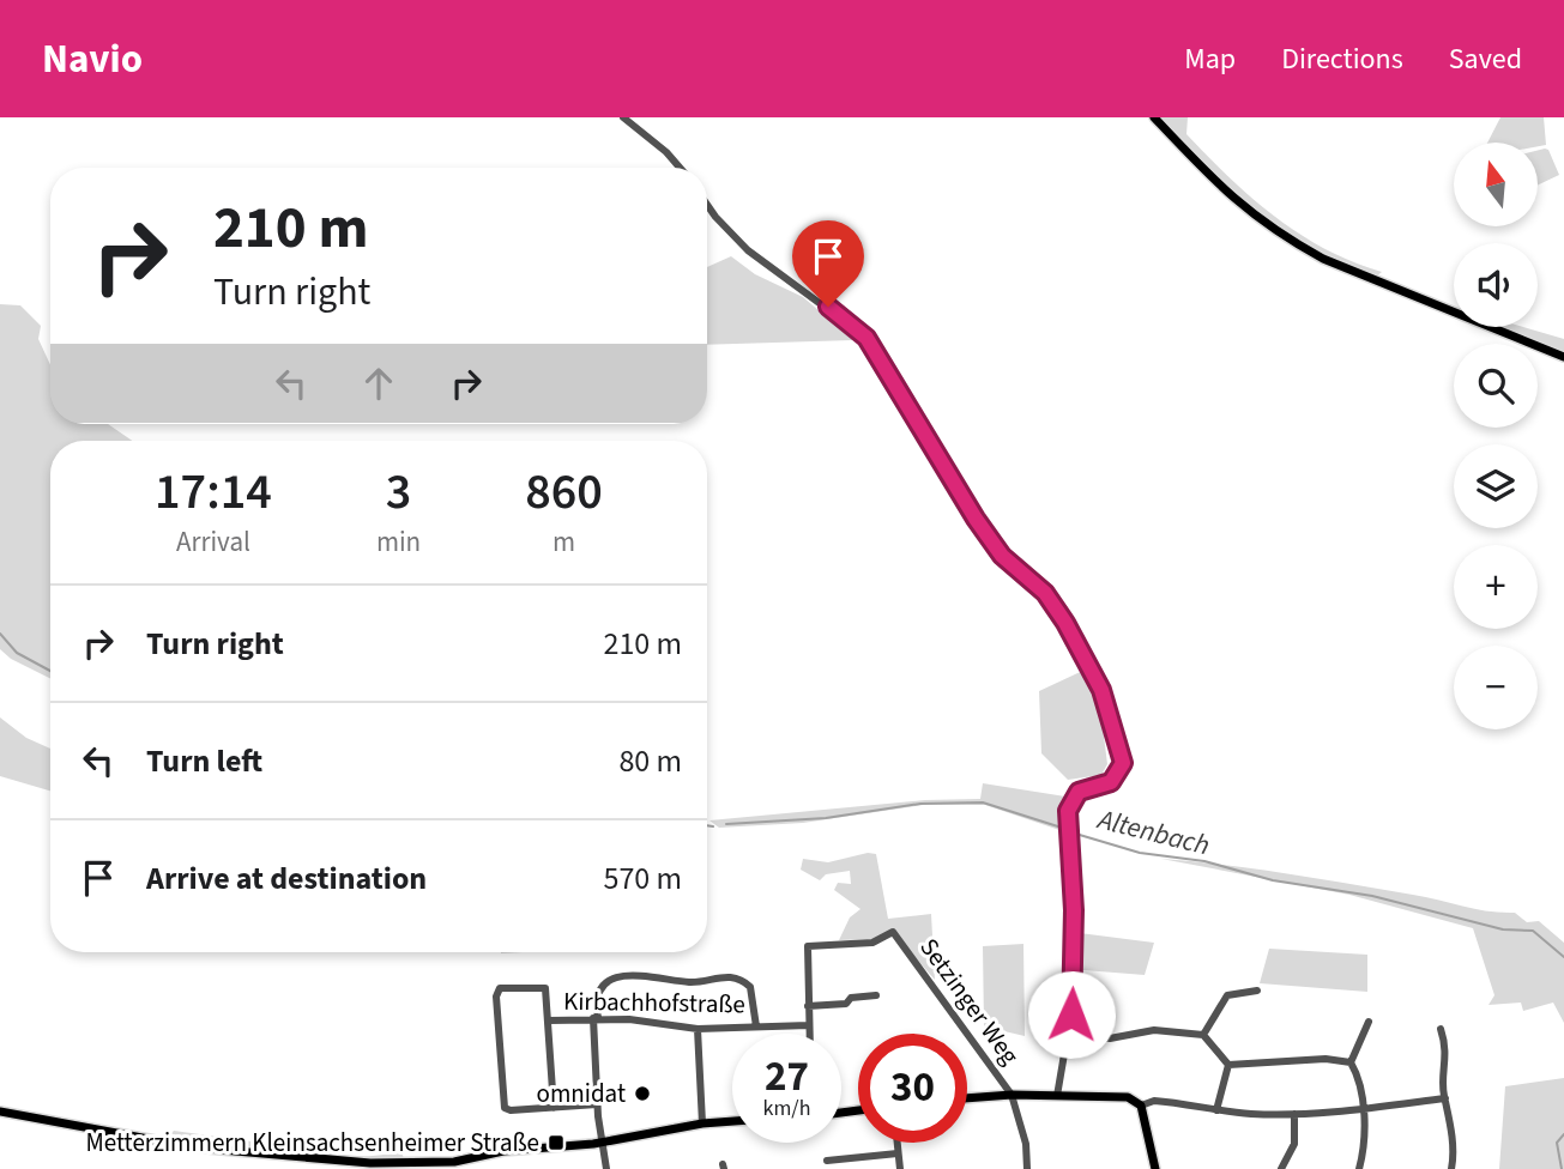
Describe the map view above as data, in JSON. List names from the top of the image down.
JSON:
{
  "streets": {
    "street": ["Setzinger Weg", "Kirbachhofstraße"]
  },
  "water": ["Altenbach"],
  "places": {
    "other": ["omnidat"],
    "transit": ["Metterzimmern Kleinsachsenheimer Straße"]
  },
  "north": "top",
  "page": {
    "header": "Navio",
    "nav": ["Map", "Directions", "Saved"],
    "map_buttons": ["+", "−"],
    "turn": ["210 m", "Turn right"],
    "eta": [
      "17:14",
      "Arrival",
      "3",
      "min",
      "860",
      "m"
    ],
    "list": [
      {
        "name": "Turn right",
        "value": "210 m"
      },
      {
        "name": "Turn left",
        "value": "80 m"
      },
      {
        "name": "Arrive at destination",
        "value": "570 m"
      }
    ],
    "speed": "27 km/h",
    "limit": "30"
  }
}
